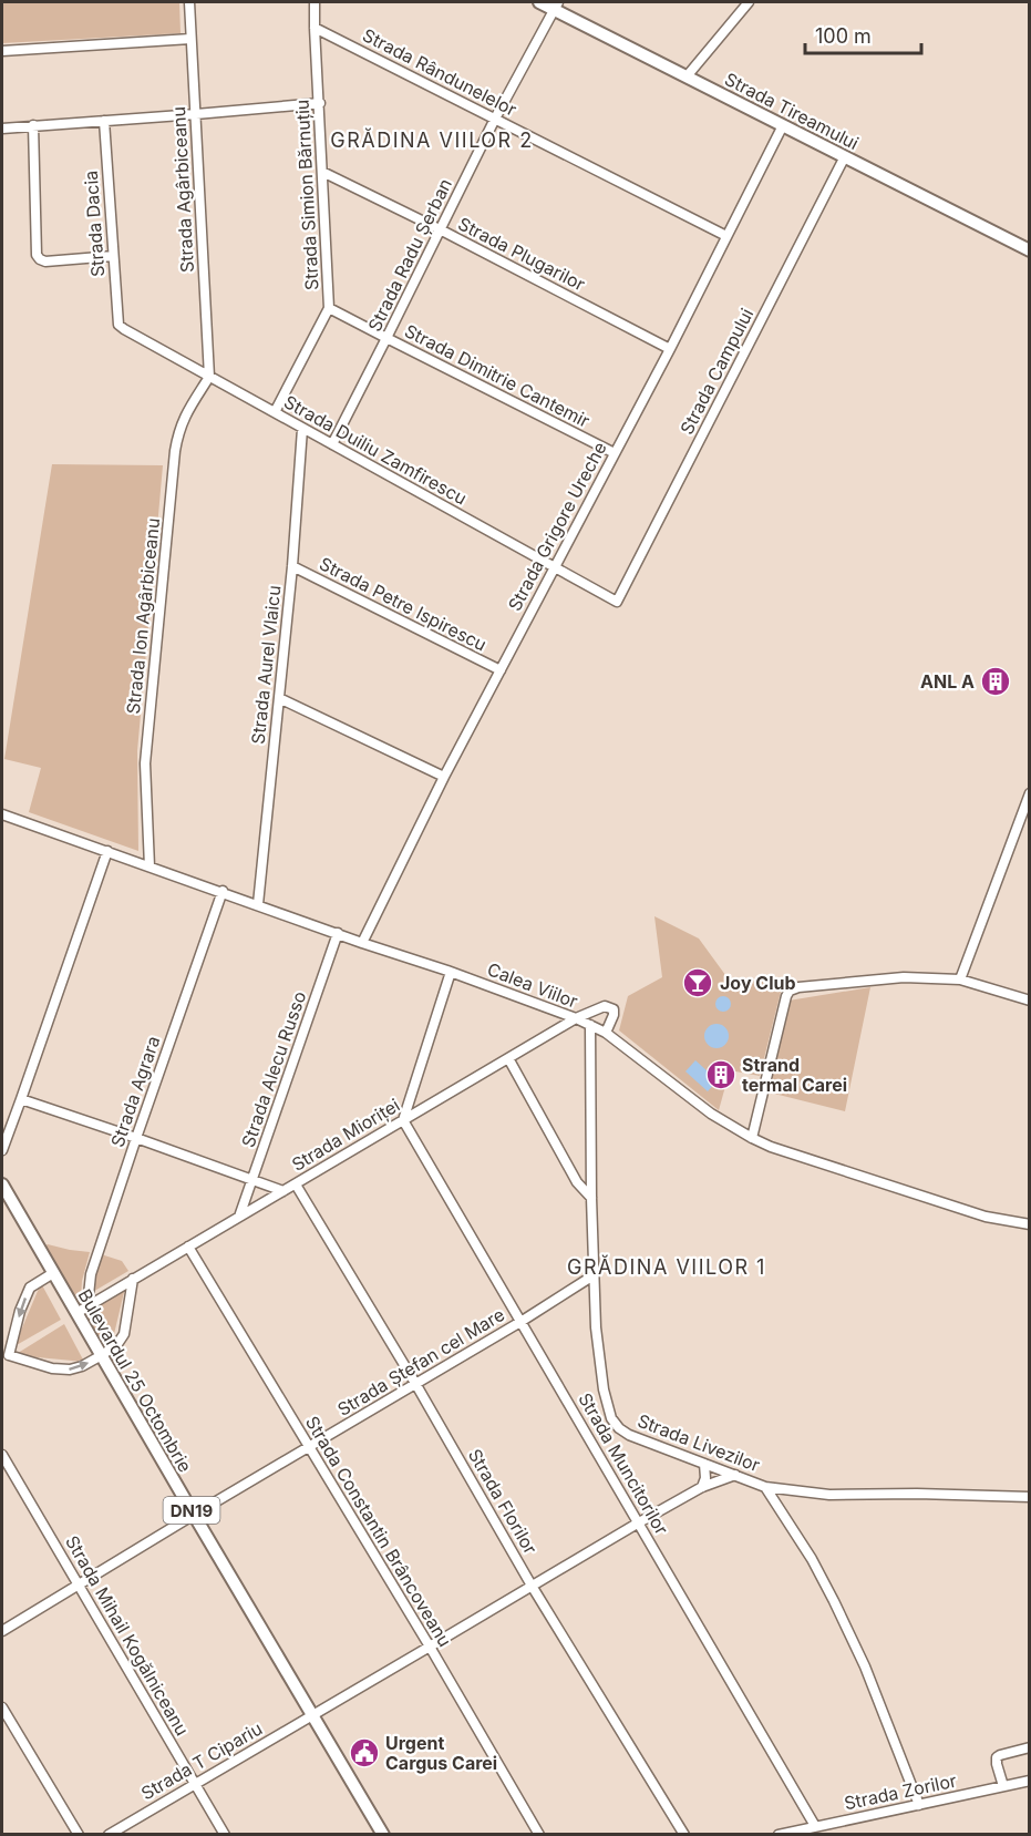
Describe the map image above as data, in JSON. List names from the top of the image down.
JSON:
{
  "streets": {
    "main road": ["Strada Tireamului", "Bulevardul 25 Octombrie", "DN19"],
    "street": [
      "Strada Rândunelelor",
      "Strada Agârbiceanu",
      "Strada Simion Bărnuțiu",
      "Strada Dacia",
      "Strada Plugarilor",
      "Strada Radu Șerban",
      "Strada Campului",
      "Strada Dimitrie Cantemir",
      "Strada Duiliu Zamfirescu",
      "Strada Grigore Ureche",
      "Strada Petre Ispirescu",
      "Strada Ion Agârbiceanu",
      "Strada Aurel Vlaicu",
      "Calea Viilor",
      "Strada Alecu Russo",
      "Strada Agrara",
      "Strada Mioriței",
      "Strada Ștefan cel Mare",
      "Strada Livezilor",
      "Strada Muncitorilor",
      "Strada Florilor",
      "Strada Constantin Brâncoveanu",
      "Strada Mihail Kogălniceanu",
      "Strada T Cipariu",
      "Strada Zorilor"
    ]
  },
  "crossings": [
    ["Strada Rândunelelor", "Strada Simion Bărnuțiu"],
    ["Strada Rândunelelor", "Strada Radu Șerban"],
    ["Strada Rândunelelor", "Strada Grigore Ureche"],
    ["Strada Tireamului", "Strada Radu Șerban"],
    ["Strada Tireamului", "Strada Campului"],
    ["Strada Tireamului", "Strada Grigore Ureche"],
    ["Strada Agârbiceanu", "Strada Duiliu Zamfirescu"],
    ["Strada Agârbiceanu", "Strada Ion Agârbiceanu"],
    ["Strada Simion Bărnuțiu", "Strada Plugarilor"],
    ["Strada Simion Bărnuțiu", "Strada Dimitrie Cantemir"],
    ["Strada Simion Bărnuțiu", "Strada Duiliu Zamfirescu"],
    ["Strada Dacia", "Strada Duiliu Zamfirescu"],
    ["Strada Plugarilor", "Strada Radu Șerban"],
    ["Strada Plugarilor", "Strada Grigore Ureche"],
    ["Strada Radu Șerban", "Strada Dimitrie Cantemir"],
    ["Strada Radu Șerban", "Strada Duiliu Zamfirescu"],
    ["Strada Campului", "Strada Duiliu Zamfirescu"],
    ["Strada Dimitrie Cantemir", "Strada Grigore Ureche"],
    ["Strada Duiliu Zamfirescu", "Strada Grigore Ureche"],
    ["Strada Duiliu Zamfirescu", "Strada Ion Agârbiceanu"],
    ["Strada Duiliu Zamfirescu", "Strada Aurel Vlaicu"],
    ["Strada Grigore Ureche", "Strada Petre Ispirescu"],
    ["Strada Grigore Ureche", "Calea Viilor"],
    ["Strada Petre Ispirescu", "Strada Aurel Vlaicu"],
    ["Strada Ion Agârbiceanu", "Calea Viilor"],
    ["Strada Aurel Vlaicu", "Calea Viilor"],
    ["Calea Viilor", "Strada Alecu Russo"],
    ["Calea Viilor", "Strada Agrara"],
    ["Calea Viilor", "Strada Mioriței"],
    ["Calea Viilor", "Strada Livezilor"],
    ["Strada Alecu Russo", "Strada Mioriței"],
    ["Strada Agrara", "Strada Mioriței"],
    ["Strada Agrara", "Bulevardul 25 Octombrie"],
    ["Strada Mioriței", "Bulevardul 25 Octombrie"],
    ["Strada Mioriței", "Strada Muncitorilor"],
    ["Strada Mioriței", "Strada Florilor"],
    ["Strada Mioriței", "Strada Constantin Brâncoveanu"],
    ["Strada Ștefan cel Mare", "Bulevardul 25 Octombrie"],
    ["Strada Ștefan cel Mare", "Strada Livezilor"],
    ["Strada Ștefan cel Mare", "Strada Muncitorilor"],
    ["Strada Ștefan cel Mare", "Strada Florilor"],
    ["Strada Ștefan cel Mare", "Strada Constantin Brâncoveanu"],
    ["Strada Ștefan cel Mare", "Strada Mihail Kogălniceanu"],
    ["Bulevardul 25 Octombrie", "Strada T Cipariu"],
    ["Strada Livezilor", "Strada T Cipariu"],
    ["Strada Livezilor", "Strada Zorilor"],
    ["Strada Muncitorilor", "Strada T Cipariu"],
    ["Strada Muncitorilor", "Strada Zorilor"],
    ["Strada Florilor", "Strada T Cipariu"],
    ["Strada Constantin Brâncoveanu", "Strada T Cipariu"],
    ["Strada Mihail Kogălniceanu", "Strada T Cipariu"]
  ],
  "districts": ["GRĂDINA VIILOR 2", "GRĂDINA VIILOR 1"],
  "places": {
    "building": ["ANL A", "Strand termal Carei"],
    "bar": ["Joy Club"],
    "public building": ["Urgent Cargus Carei"]
  },
  "scale_bar": "100 m"
}
